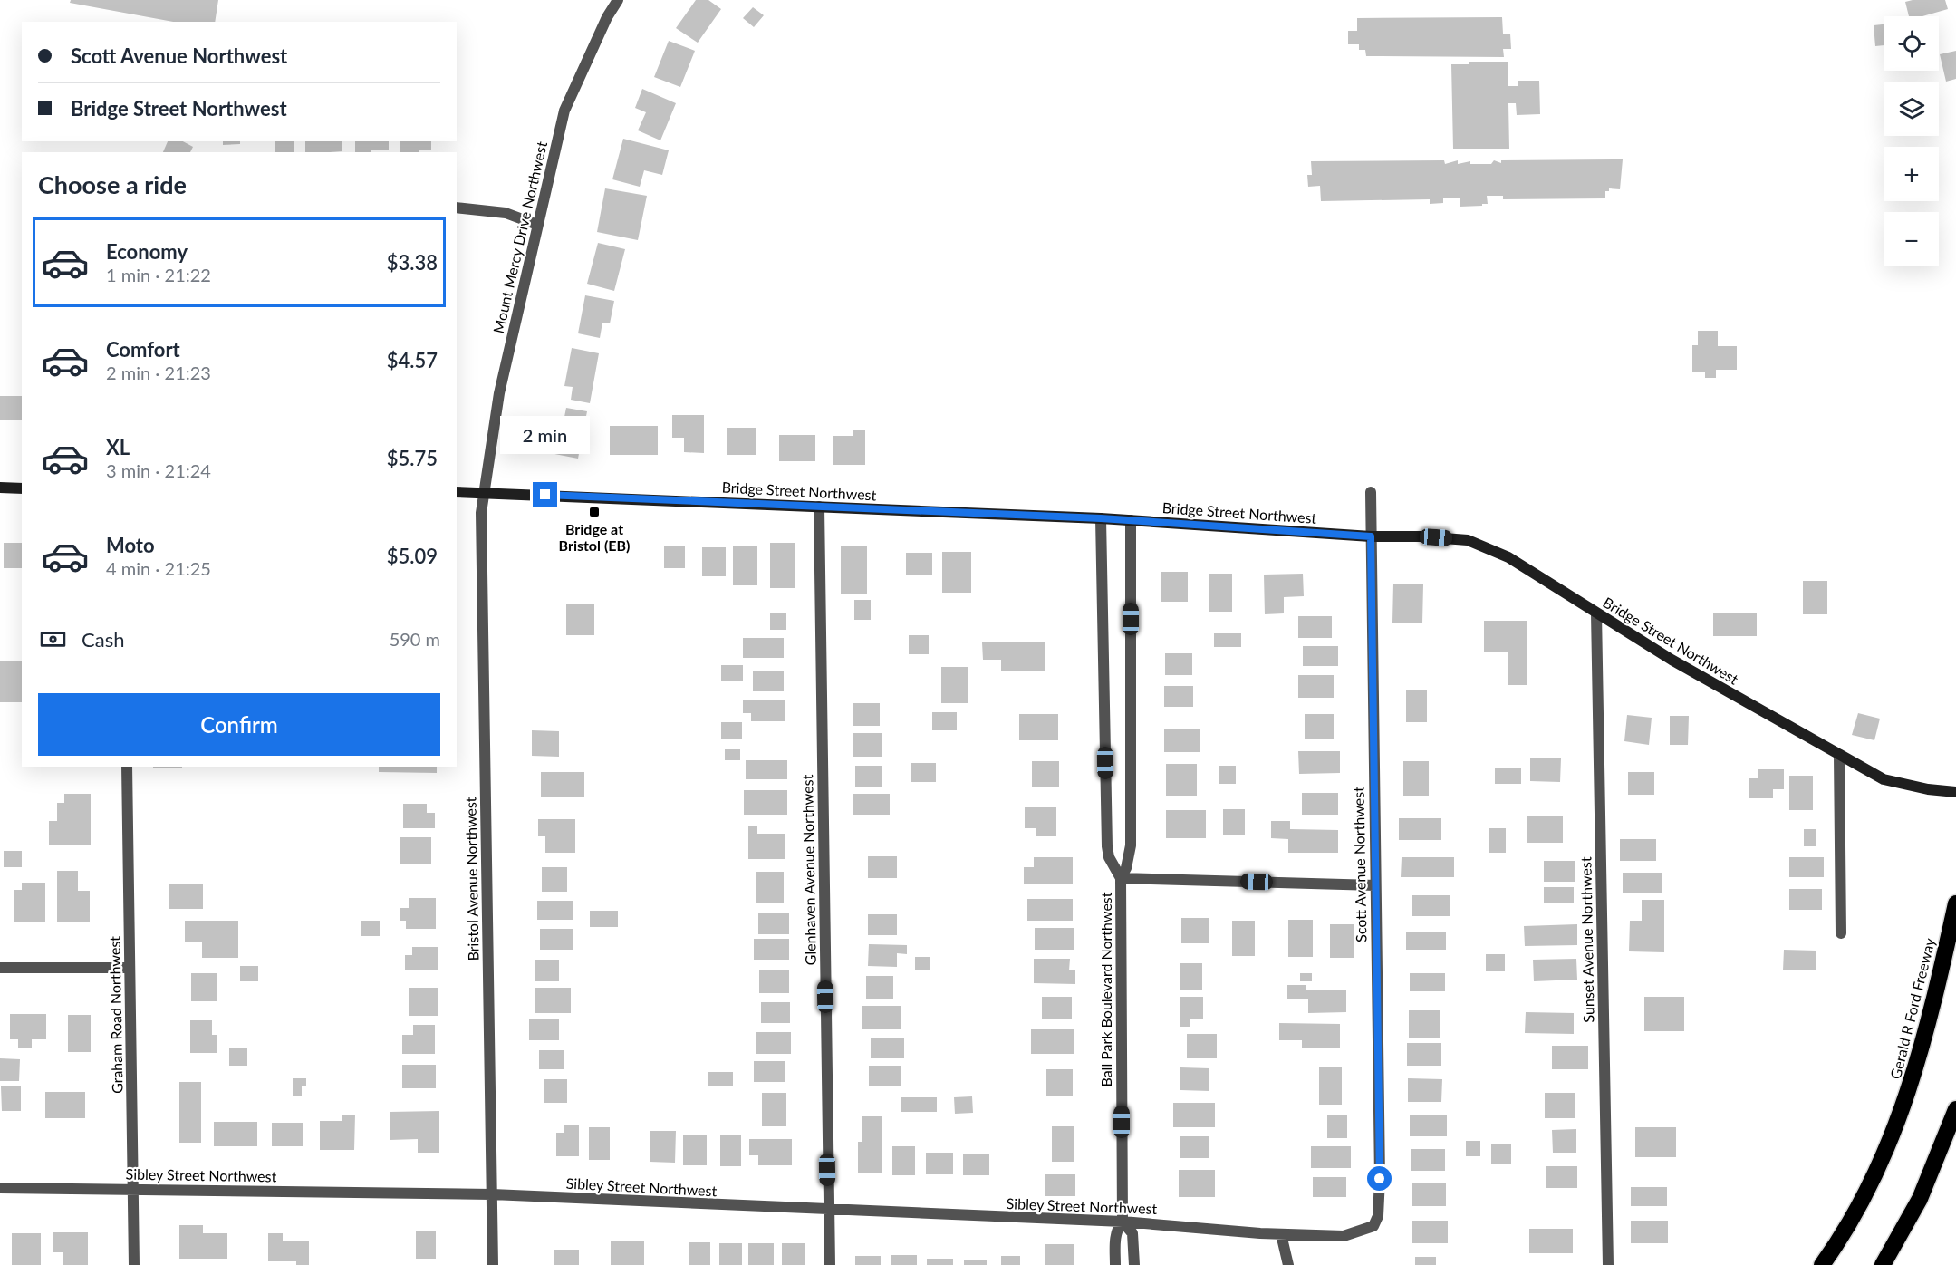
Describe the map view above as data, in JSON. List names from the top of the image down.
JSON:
{
  "streets": {
    "highway": ["Gerald R Ford Freeway"],
    "main road": ["Bridge Street Northwest"],
    "street": [
      "Mount Mercy Drive Northwest",
      "Scott Avenue Northwest",
      "Glenhaven Avenue Northwest",
      "Bristol Avenue Northwest",
      "Sunset Avenue Northwest",
      "Ball Park Boulevard Northwest",
      "Graham Road Northwest",
      "Sibley Street Northwest"
    ]
  },
  "crossings": [
    ["Mount Mercy Drive Northwest", "Bridge Street Northwest"],
    ["Mount Mercy Drive Northwest", "Bristol Avenue Northwest"],
    ["Bridge Street Northwest", "Scott Avenue Northwest"],
    ["Bridge Street Northwest", "Glenhaven Avenue Northwest"],
    ["Bridge Street Northwest", "Bristol Avenue Northwest"],
    ["Bridge Street Northwest", "Sunset Avenue Northwest"],
    ["Bridge Street Northwest", "Ball Park Boulevard Northwest"],
    ["Scott Avenue Northwest", "Sibley Street Northwest"],
    ["Glenhaven Avenue Northwest", "Sibley Street Northwest"],
    ["Bristol Avenue Northwest", "Sibley Street Northwest"],
    ["Ball Park Boulevard Northwest", "Sibley Street Northwest"],
    ["Graham Road Northwest", "Sibley Street Northwest"]
  ],
  "places": {
    "transit": ["Bridge at Bristol (EB)"]
  },
  "page": {
    "map_buttons": ["+", "−"],
    "banner": ["Scott Avenue Northwest", "Bridge Street Northwest"],
    "heading": "Choose a ride",
    "list": [
      {
        "name": "Economy",
        "note": "1 min · 21:22",
        "value": "$3.38"
      },
      {
        "name": "Comfort",
        "note": "2 min · 21:23",
        "value": "$4.57"
      },
      {
        "name": "XL",
        "note": "3 min · 21:24",
        "value": "$5.75"
      },
      {
        "name": "Moto",
        "note": "4 min · 21:25",
        "value": "$5.09"
      }
    ],
    "bubble": "2 min",
    "pay": ["Cash", "590 m"],
    "buttons": "Confirm"
  }
}
